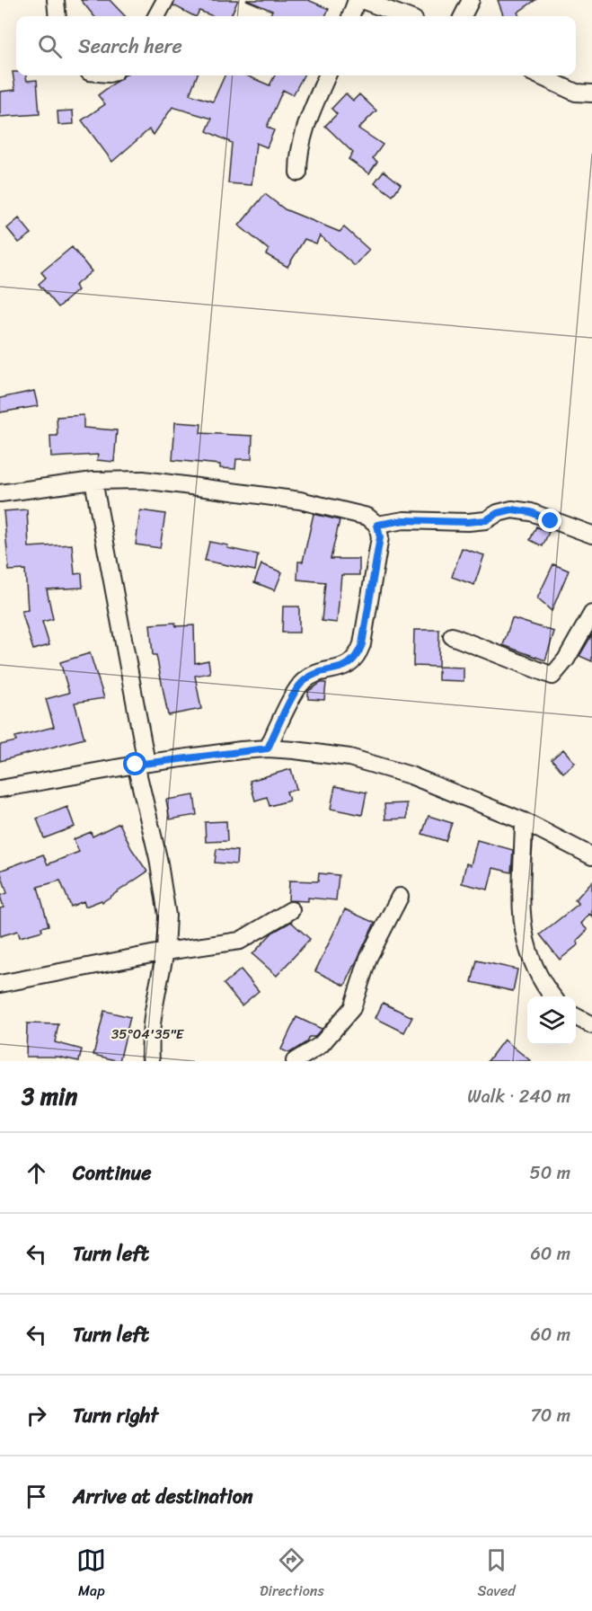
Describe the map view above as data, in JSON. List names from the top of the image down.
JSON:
{
  "page": {
    "search": "Search here",
    "heading": ["3 min", "Walk · 240 m"],
    "list": [
      ["Continue", "50 m"],
      ["Turn left", "60 m"],
      ["Turn left", "60 m"],
      ["Turn right", "70 m"],
      "Arrive at destination"
    ],
    "nav": ["Map", "Directions", "Saved"]
  },
  "coordinates": ["35°04'35\"E"]
}
